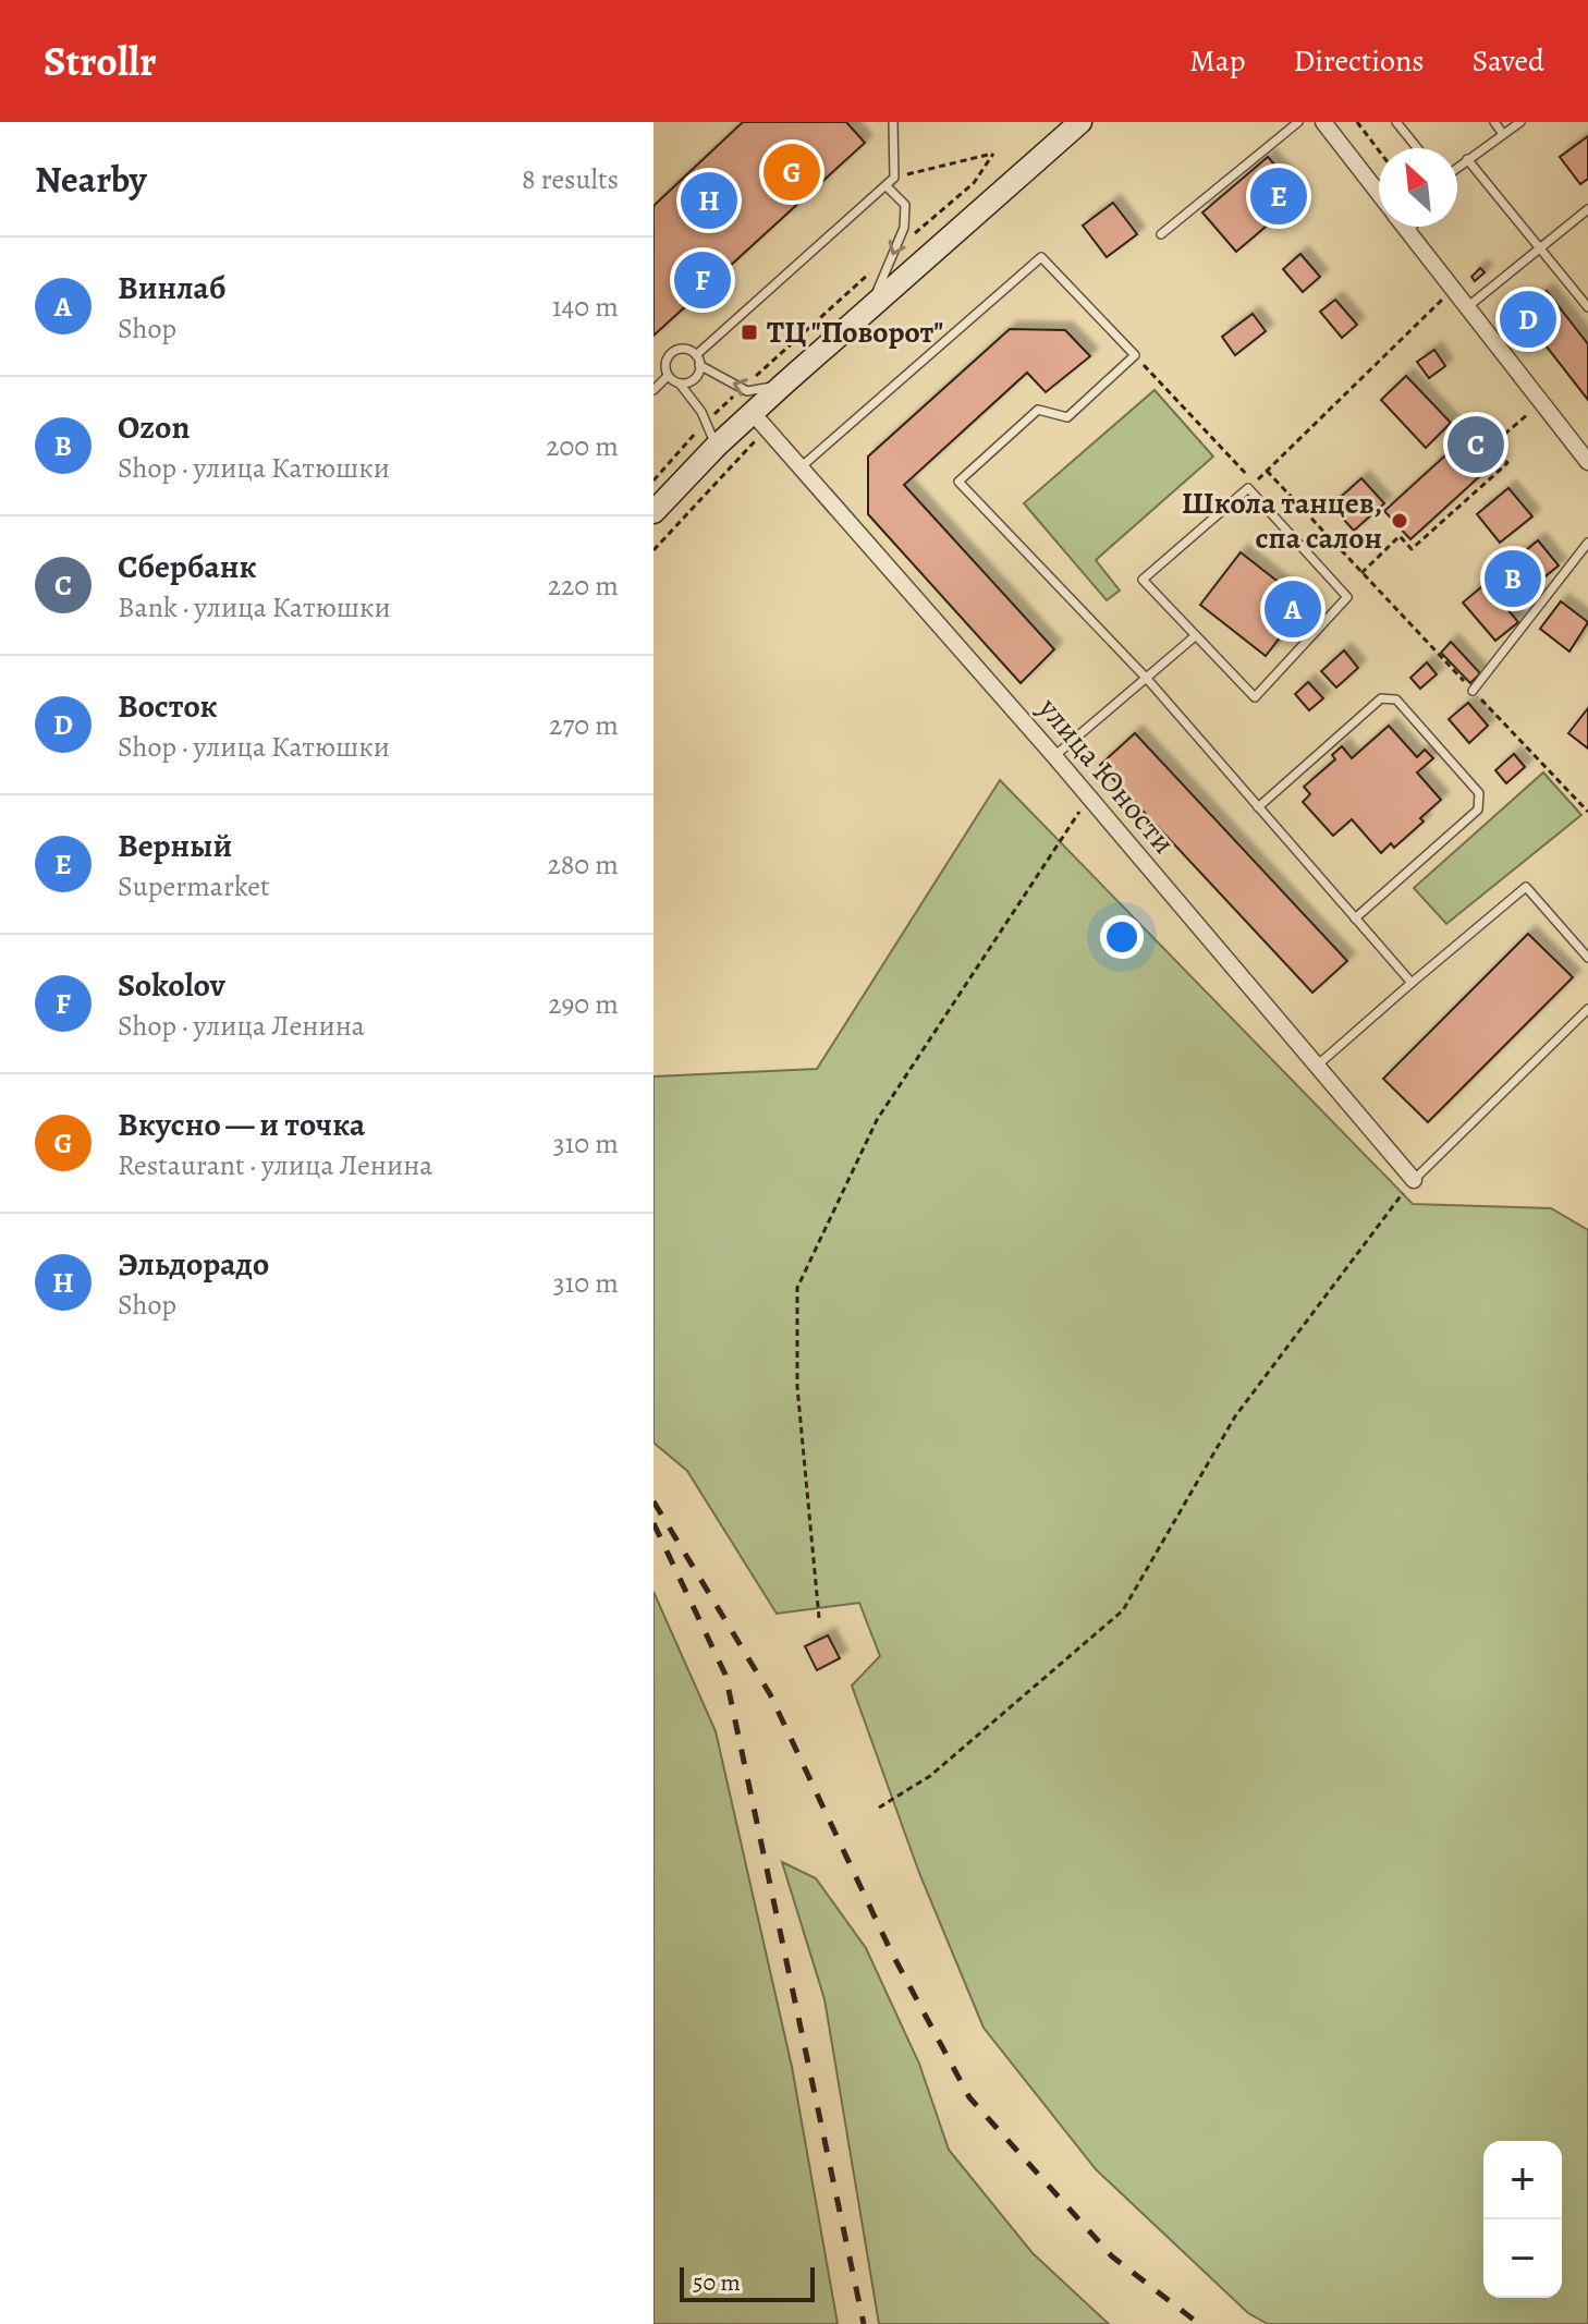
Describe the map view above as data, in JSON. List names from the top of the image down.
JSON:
{
  "streets": {
    "street": ["улица Юности"]
  },
  "places": {
    "transit": ["ТЦ \"Поворот\""],
    "other": ["Школа танцев, спа салон"]
  },
  "scale_bar": "50 m",
  "north": "top left",
  "page": {
    "header": "Strollr",
    "nav": ["Map", "Directions", "Saved"],
    "heading": ["Nearby", "8 results"],
    "pins": [
      "G",
      "E",
      "H",
      "F",
      "D",
      "C",
      "B",
      "A"
    ],
    "list": [
      {
        "mark": "A",
        "name": "Винлаб",
        "note": "Shop",
        "value": "140 m"
      },
      {
        "mark": "B",
        "name": "Ozon",
        "note": "Shop · улица Катюшки",
        "value": "200 m"
      },
      {
        "mark": "C",
        "name": "Сбербанк",
        "note": "Bank · улица Катюшки",
        "value": "220 m"
      },
      {
        "mark": "D",
        "name": "Восток",
        "note": "Shop · улица Катюшки",
        "value": "270 m"
      },
      {
        "mark": "E",
        "name": "Верный",
        "note": "Supermarket",
        "value": "280 m"
      },
      {
        "mark": "F",
        "name": "Sokolov",
        "note": "Shop · улица Ленина",
        "value": "290 m"
      },
      {
        "mark": "G",
        "name": "Вкусно — и точка",
        "note": "Restaurant · улица Ленина",
        "value": "310 m"
      },
      {
        "mark": "H",
        "name": "Эльдорадо",
        "note": "Shop",
        "value": "310 m"
      }
    ],
    "map_buttons": ["+", "−"],
    "scale": "50 m"
  }
}
